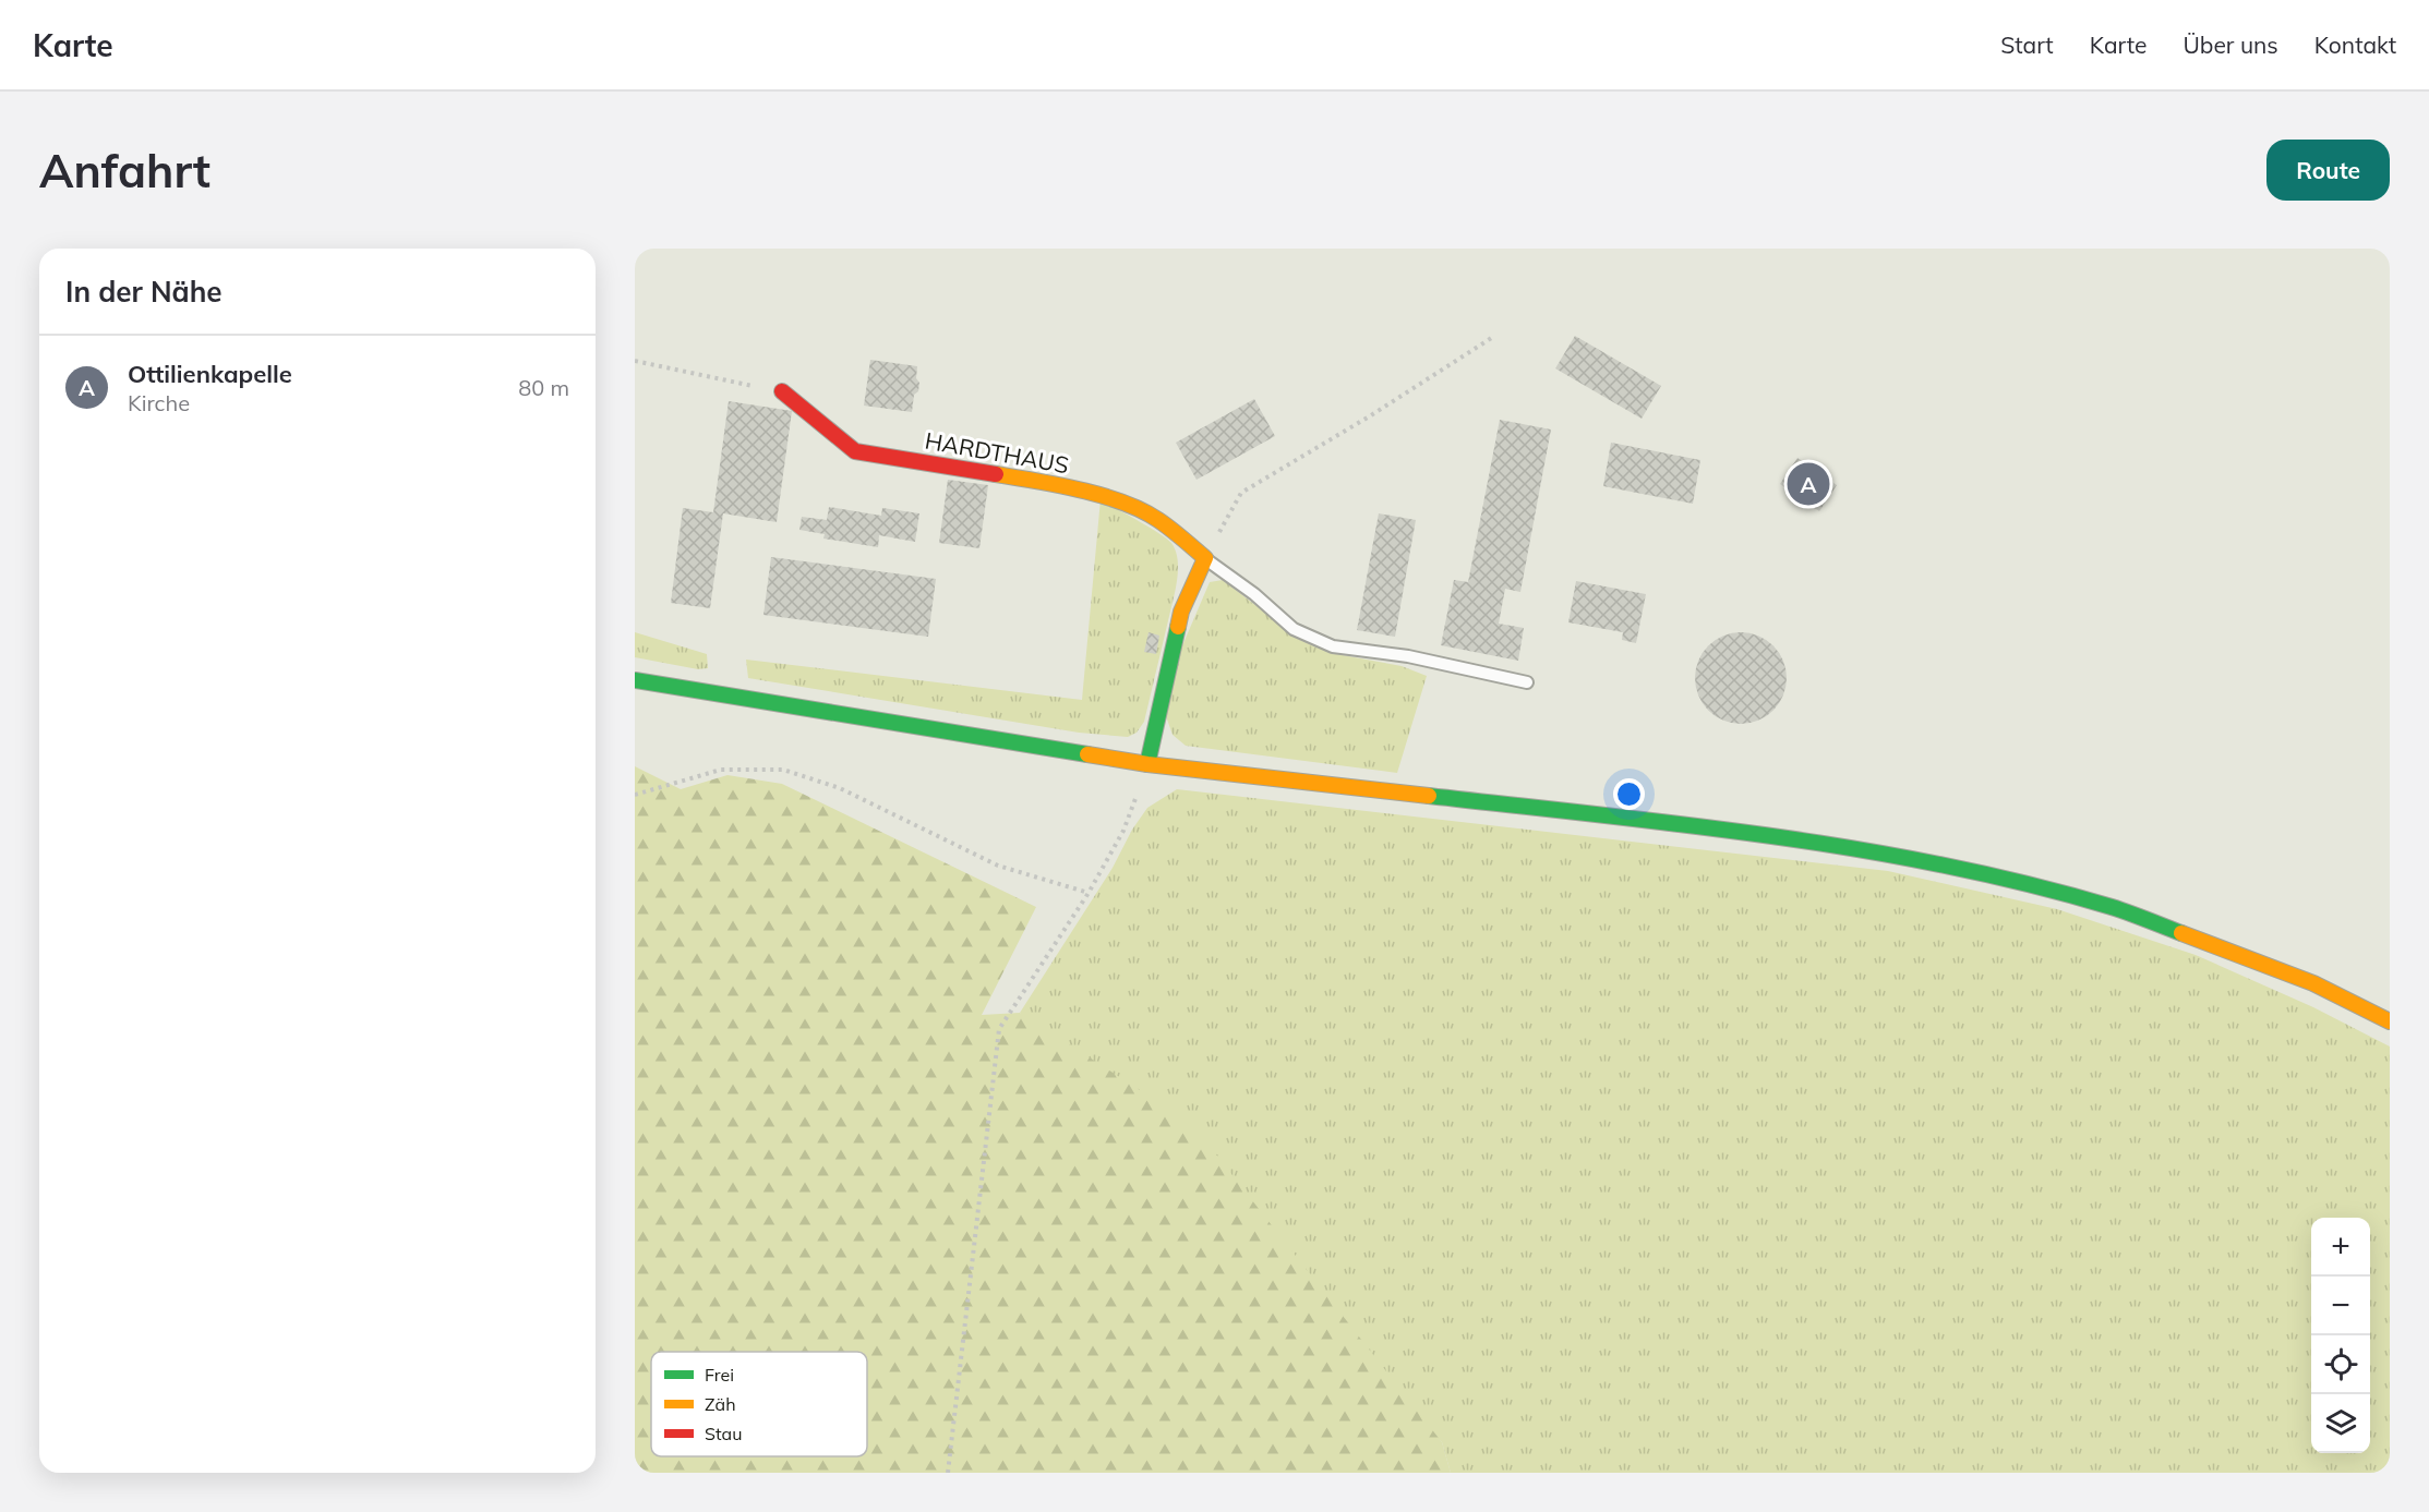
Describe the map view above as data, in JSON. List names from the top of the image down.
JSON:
{
  "streets": {
    "main road": ["HARDTHAUS"]
  },
  "legend": ["Frei", "Zäh", "Stau"],
  "page": {
    "header": "Karte",
    "nav": [
      "Start",
      "Karte",
      "Über uns",
      "Kontakt"
    ],
    "buttons": "Route",
    "title": "Anfahrt",
    "heading": "In der Nähe",
    "list": [
      {
        "mark": "A",
        "name": "Ottilienkapelle",
        "note": "Kirche",
        "value": "80 m"
      }
    ],
    "pins": "A",
    "map_buttons": ["+", "−"]
  }
}
